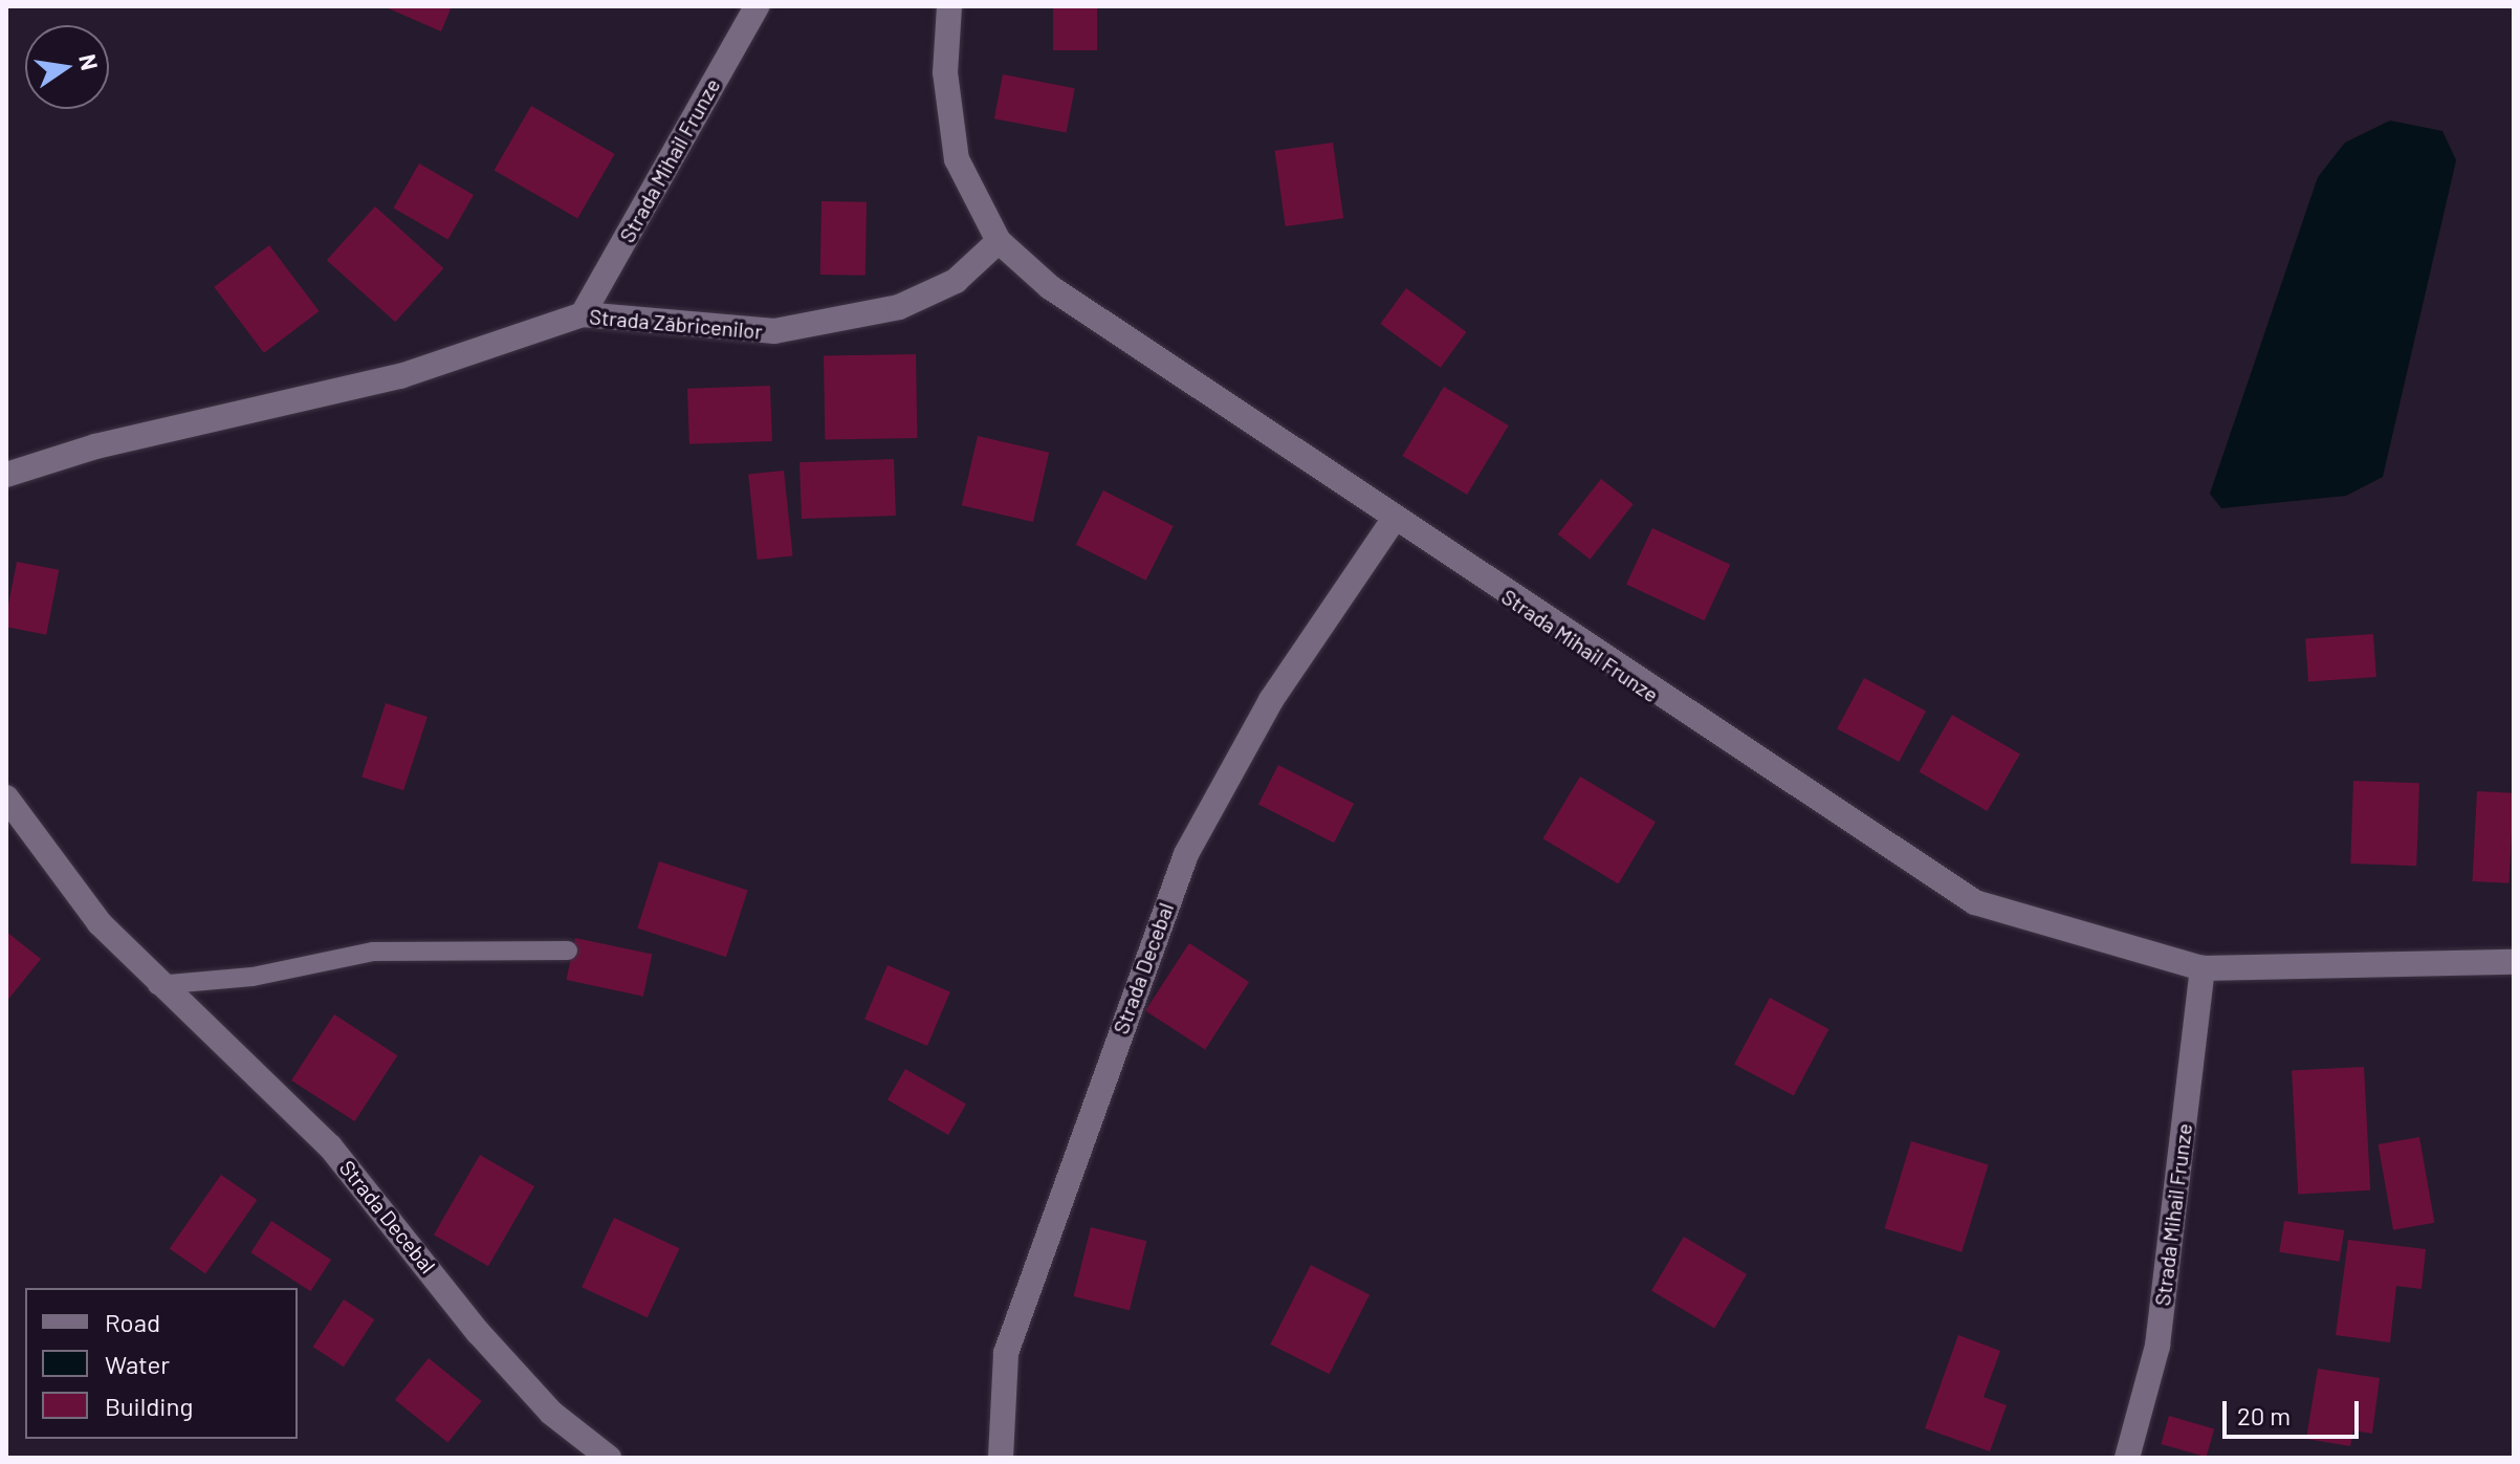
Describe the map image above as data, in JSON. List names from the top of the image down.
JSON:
{
  "streets": {
    "street": ["Strada Mihail Frunze", "Strada Zăbricenilor", "Strada Decebal"]
  },
  "crossings": [
    ["Strada Mihail Frunze", "Strada Zăbricenilor"],
    ["Strada Mihail Frunze", "Strada Decebal"]
  ],
  "legend": ["Road", "Water", "Building"],
  "scale_bar": "20 m",
  "north": "right"
}
